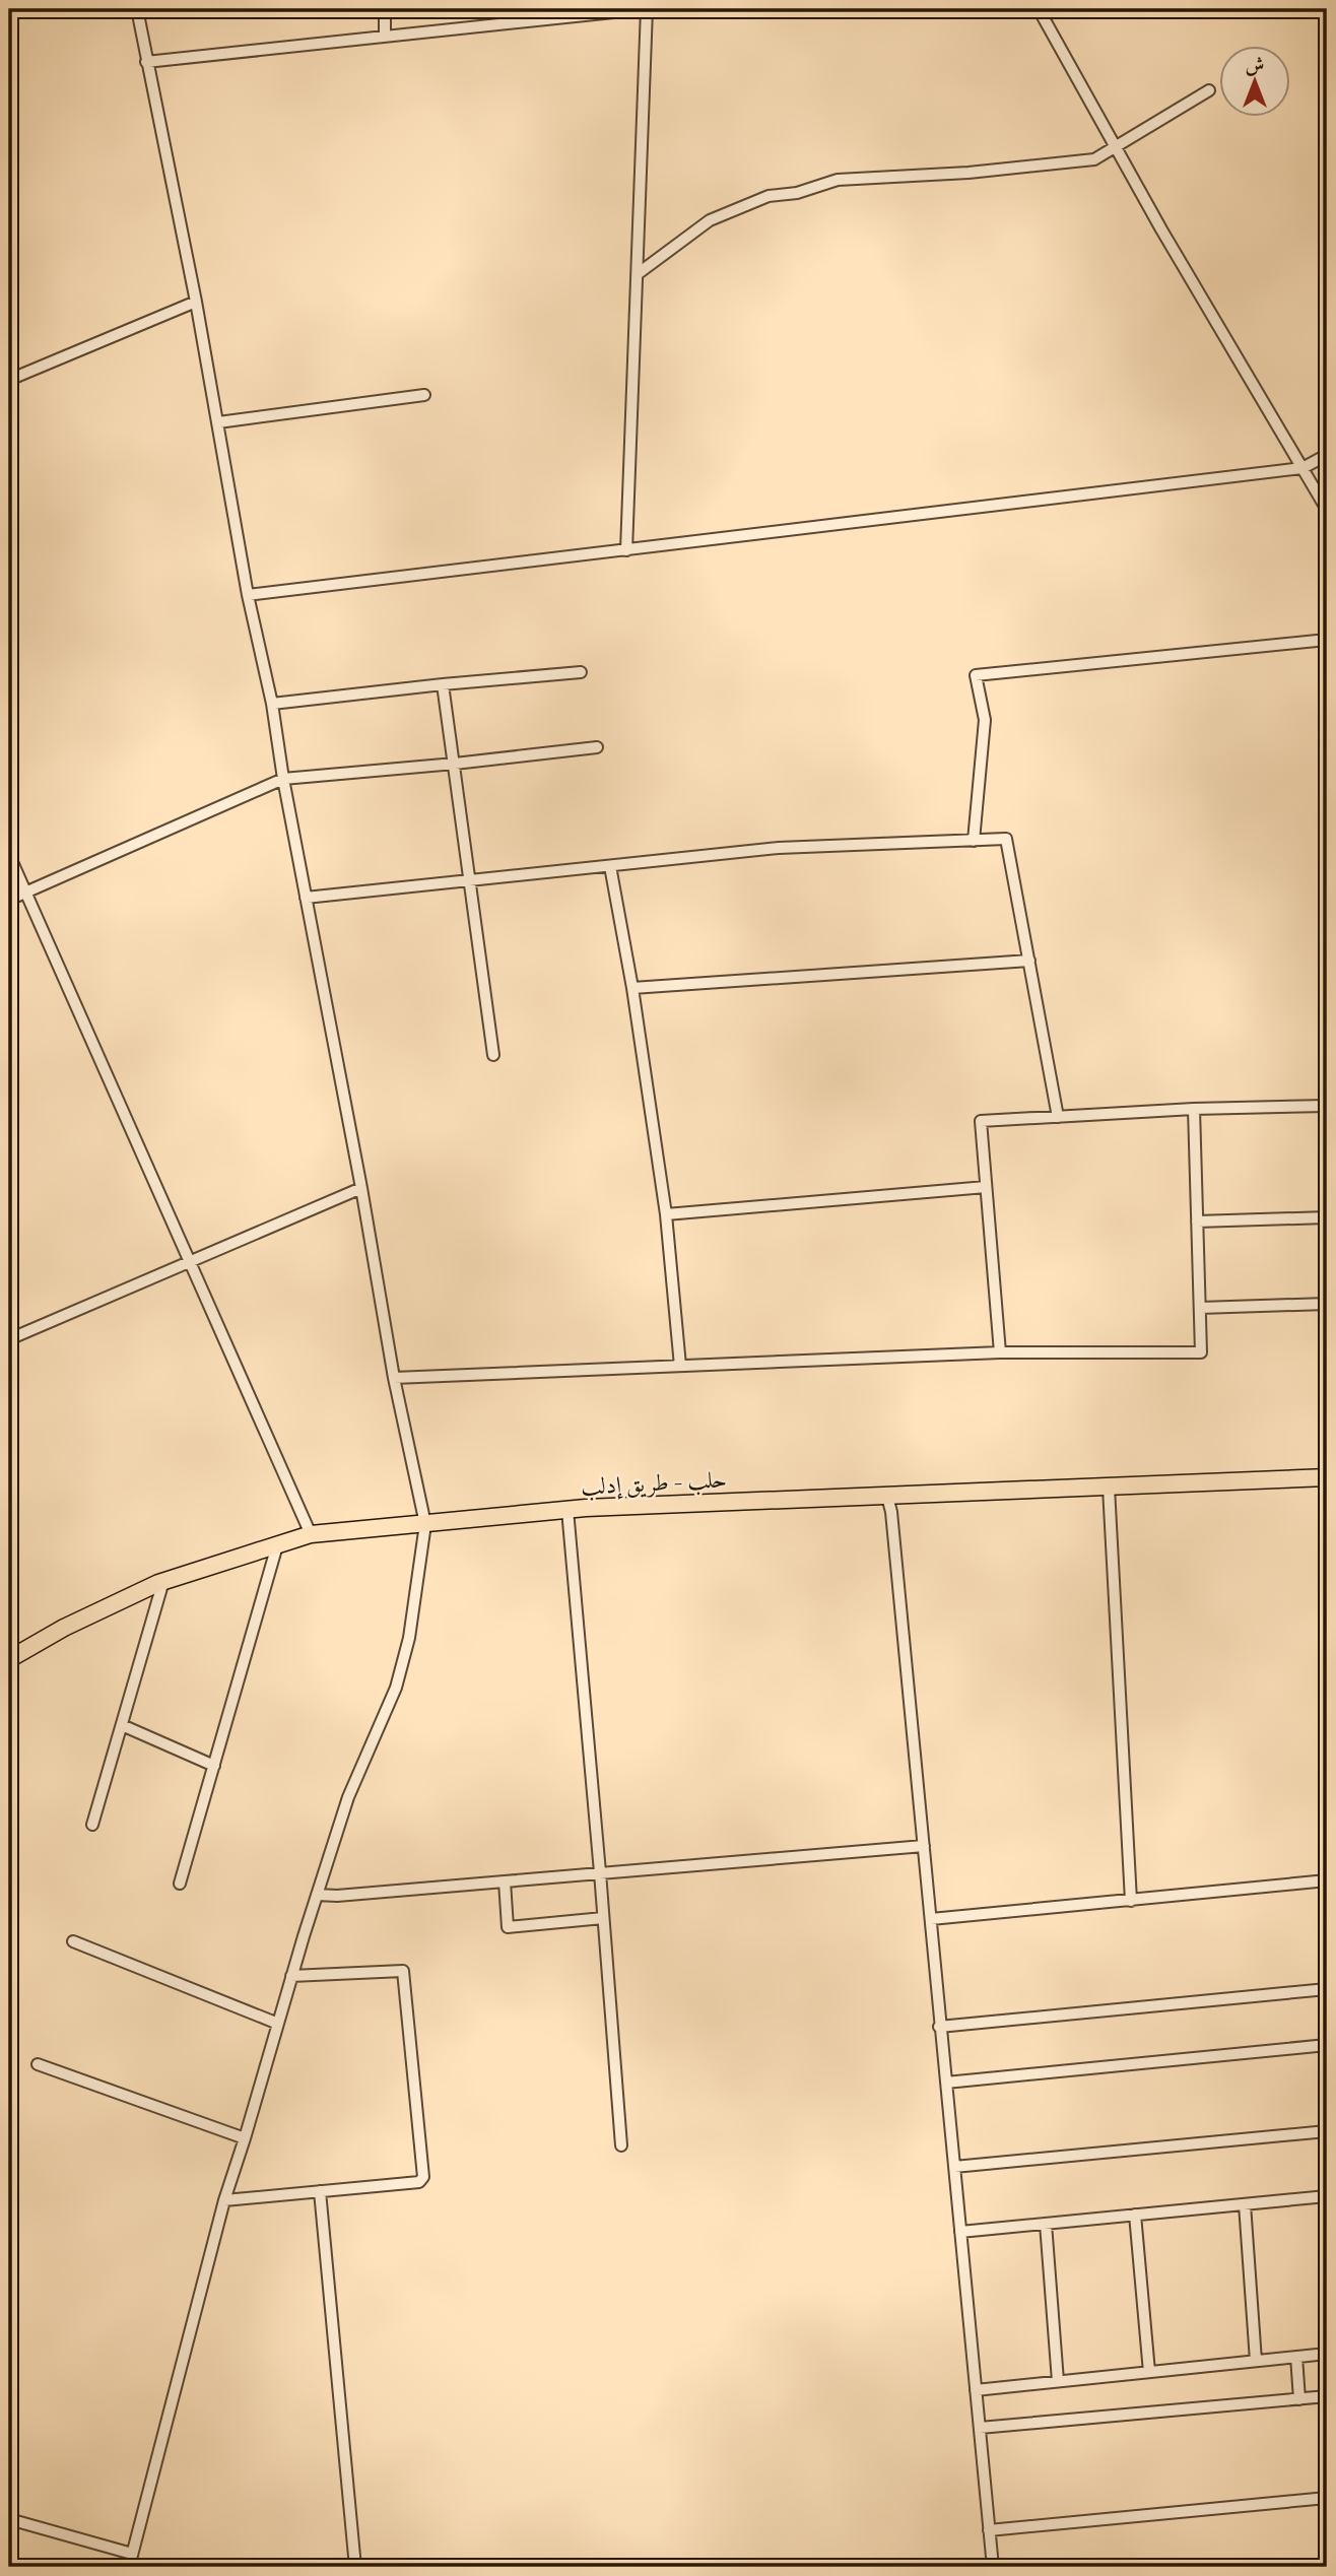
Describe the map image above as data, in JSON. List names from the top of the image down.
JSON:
{
  "streets": {
    "highway": ["حلب - طريق إدلب"]
  },
  "north": "top"
}
